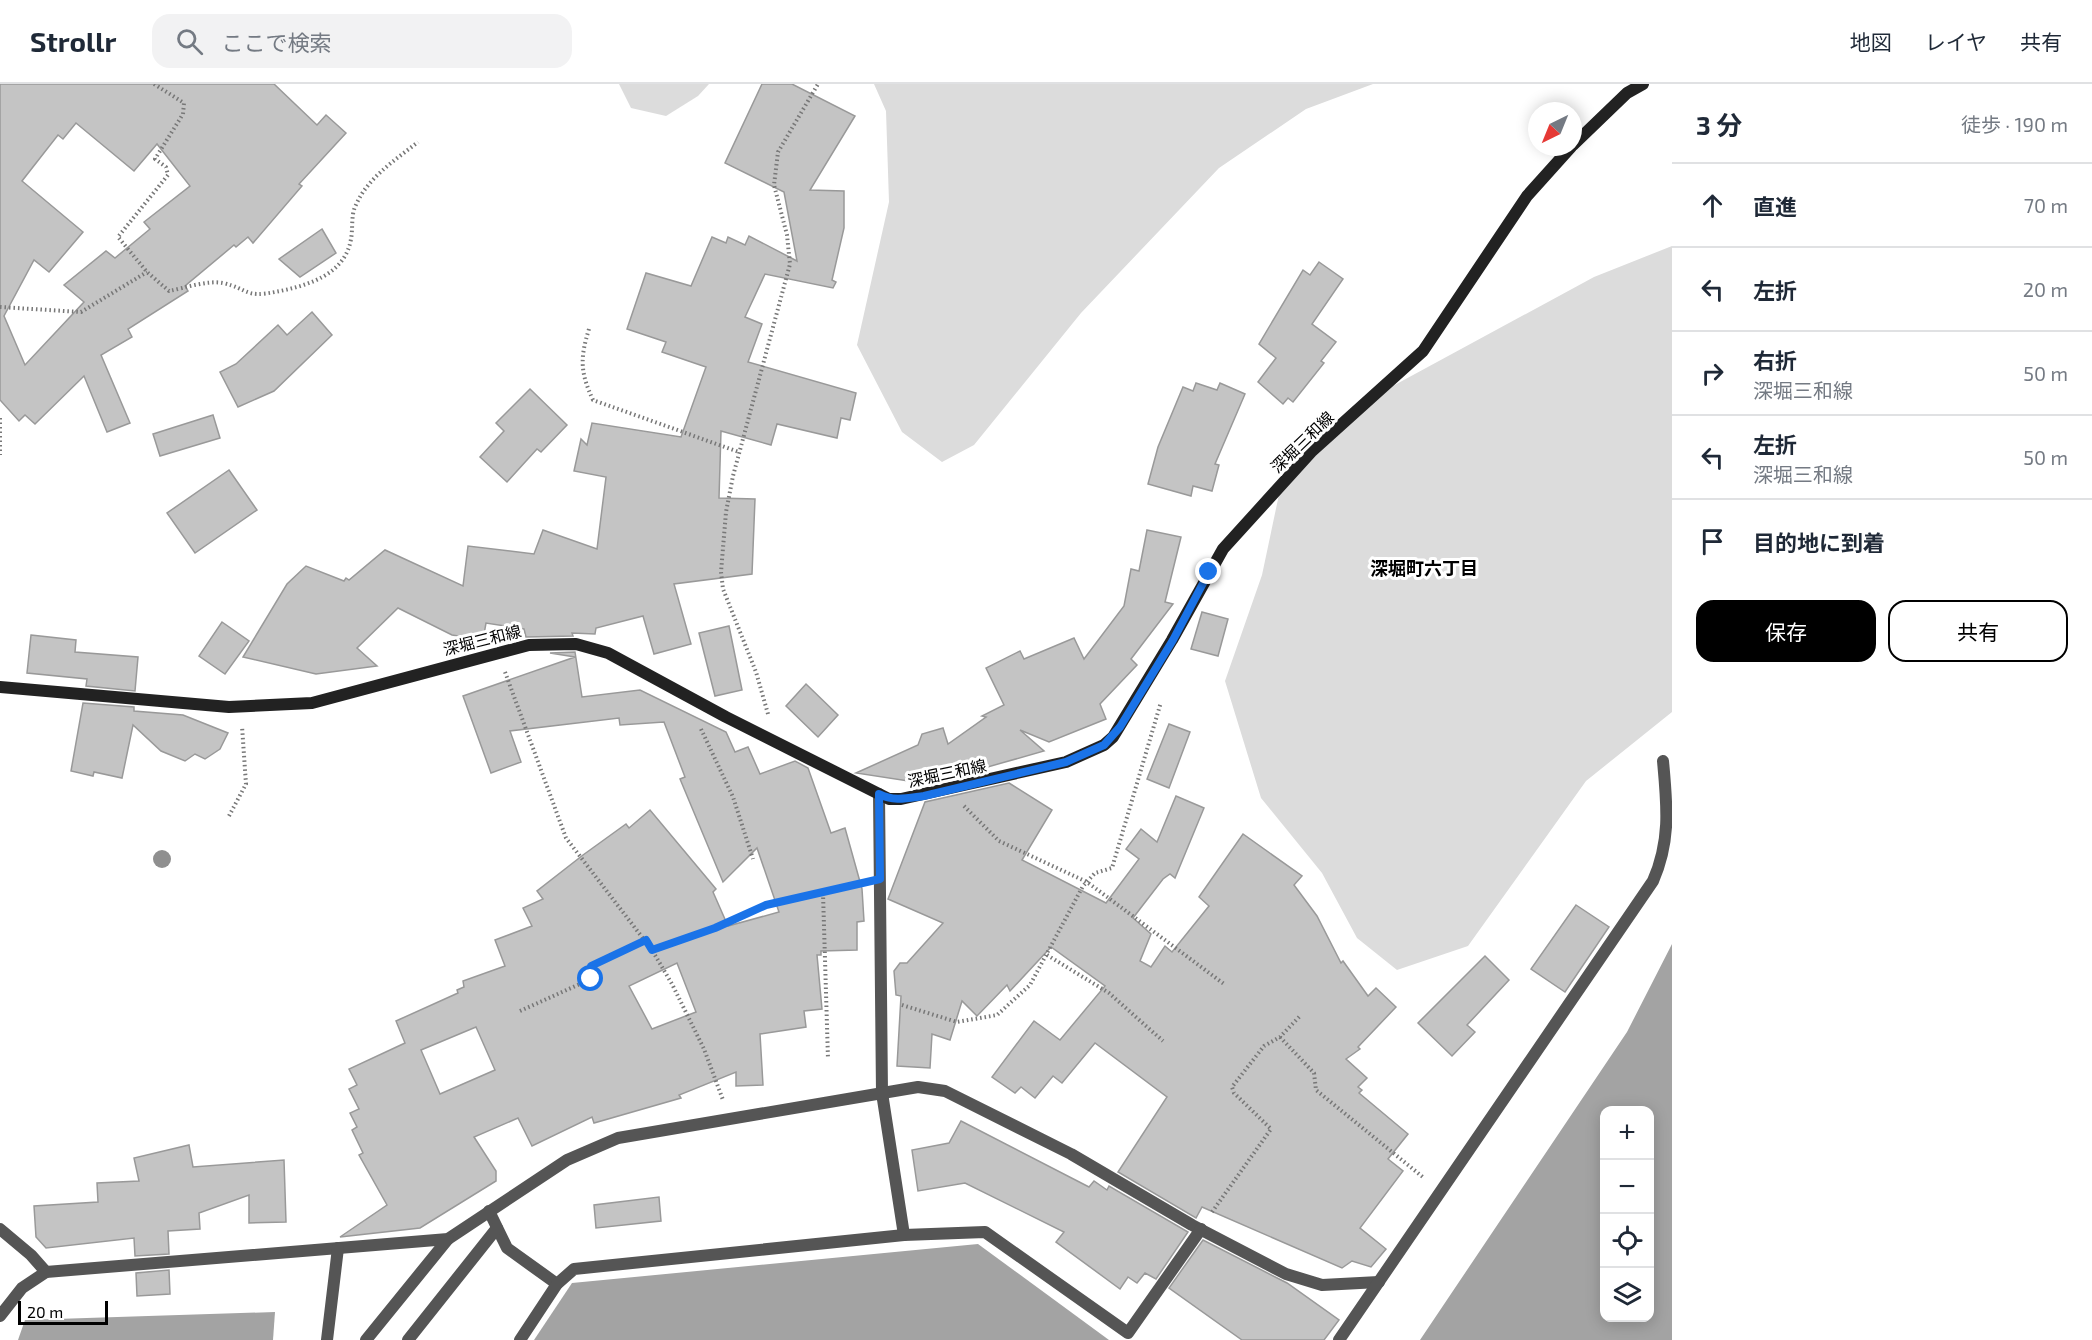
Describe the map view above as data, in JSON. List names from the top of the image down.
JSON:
{
  "streets": {
    "main road": ["深堀三和線"]
  },
  "districts": ["深堀町六丁目"],
  "scale_bar": "20 m",
  "north": "bottom left",
  "page": {
    "header": "Strollr",
    "search": "ここで検索",
    "nav": ["地図", "レイヤ", "共有"],
    "heading": ["3 分", "徒歩 · 190 m"],
    "list": [
      ["直進", "70 m"],
      ["左折", "20 m"],
      ["右折", "深堀三和線", "50 m"],
      ["左折", "深堀三和線", "50 m"],
      "目的地に到着"
    ],
    "buttons": ["保存", "共有"],
    "map_buttons": ["+", "−"],
    "scale": "20 m"
  }
}
